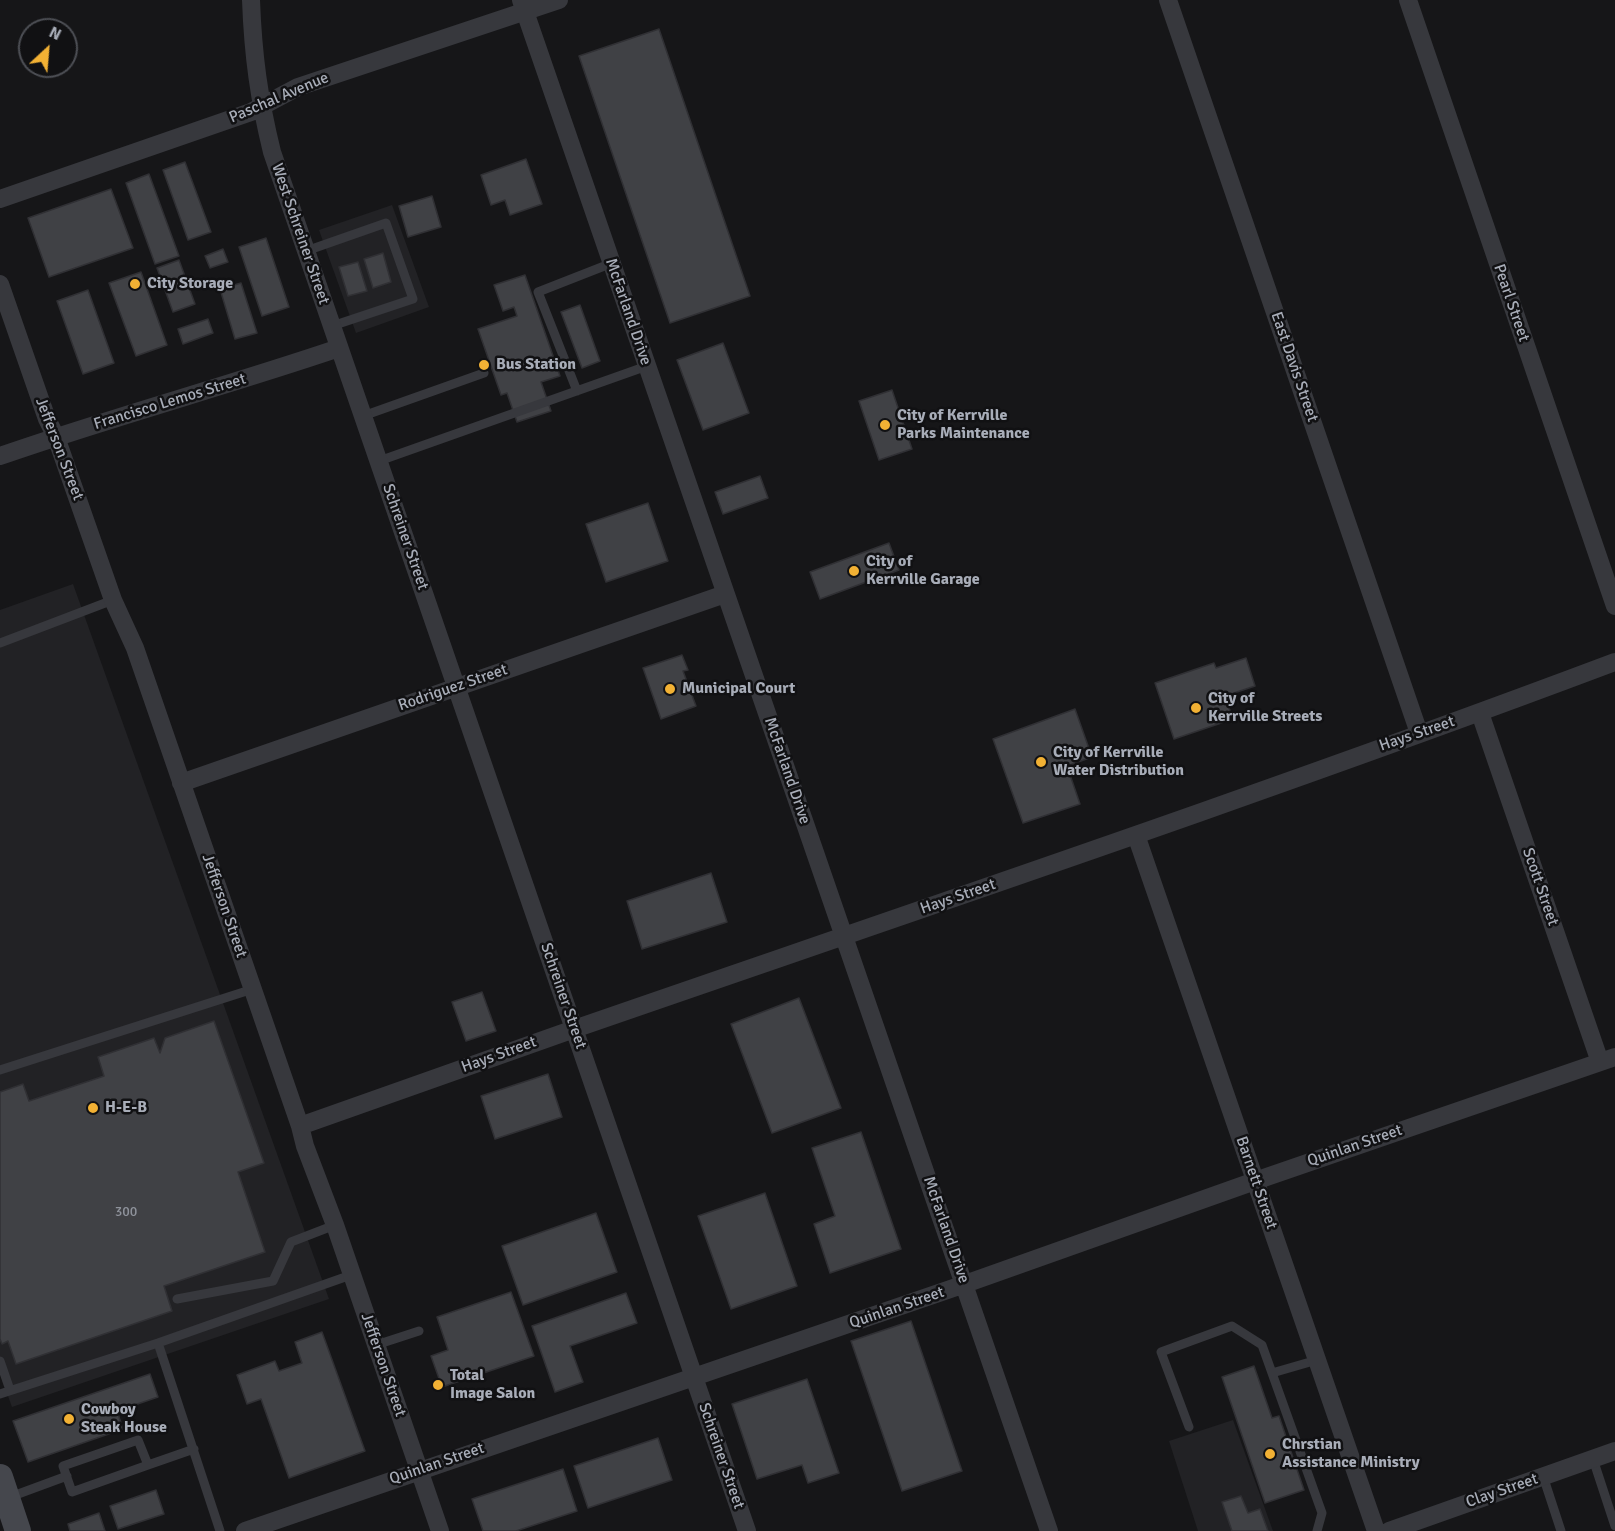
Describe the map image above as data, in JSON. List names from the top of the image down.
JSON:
{
  "streets": {
    "street": [
      "Paschal Avenue",
      "West Schreiner Street",
      "Pearl Street",
      "McFarland Drive",
      "East Davis Street",
      "Francisco Lemos Street",
      "Jefferson Street",
      "Schreiner Street",
      "Rodriguez Street",
      "Hays Street",
      "Scott Street",
      "Quinlan Street",
      "Barnett Street",
      "Clay Street"
    ]
  },
  "crossings": [
    ["Paschal Avenue", "West Schreiner Street"],
    ["Paschal Avenue", "McFarland Drive"],
    ["West Schreiner Street", "Francisco Lemos Street"],
    ["West Schreiner Street", "Schreiner Street"],
    ["McFarland Drive", "Rodriguez Street"],
    ["McFarland Drive", "Hays Street"],
    ["McFarland Drive", "Quinlan Street"],
    ["East Davis Street", "Hays Street"],
    ["Francisco Lemos Street", "Jefferson Street"],
    ["Jefferson Street", "Rodriguez Street"],
    ["Jefferson Street", "Hays Street"],
    ["Jefferson Street", "Quinlan Street"],
    ["Schreiner Street", "Rodriguez Street"],
    ["Schreiner Street", "Hays Street"],
    ["Schreiner Street", "Quinlan Street"],
    ["Hays Street", "Scott Street"],
    ["Hays Street", "Barnett Street"],
    ["Scott Street", "Quinlan Street"],
    ["Quinlan Street", "Barnett Street"]
  ],
  "places": [
    "City Storage",
    "Bus Station",
    "City of Kerrville Parks Maintenance",
    "City of Kerrville Garage",
    "Municipal Court",
    "City of Kerrville Streets",
    "City of Kerrville Water Distribution",
    "H-E-B",
    "Total Image Salon",
    "Cowboy Steak House",
    "Chrstian Assistance Ministry"
  ],
  "house_numbers": ["300"],
  "north": "top right"
}
